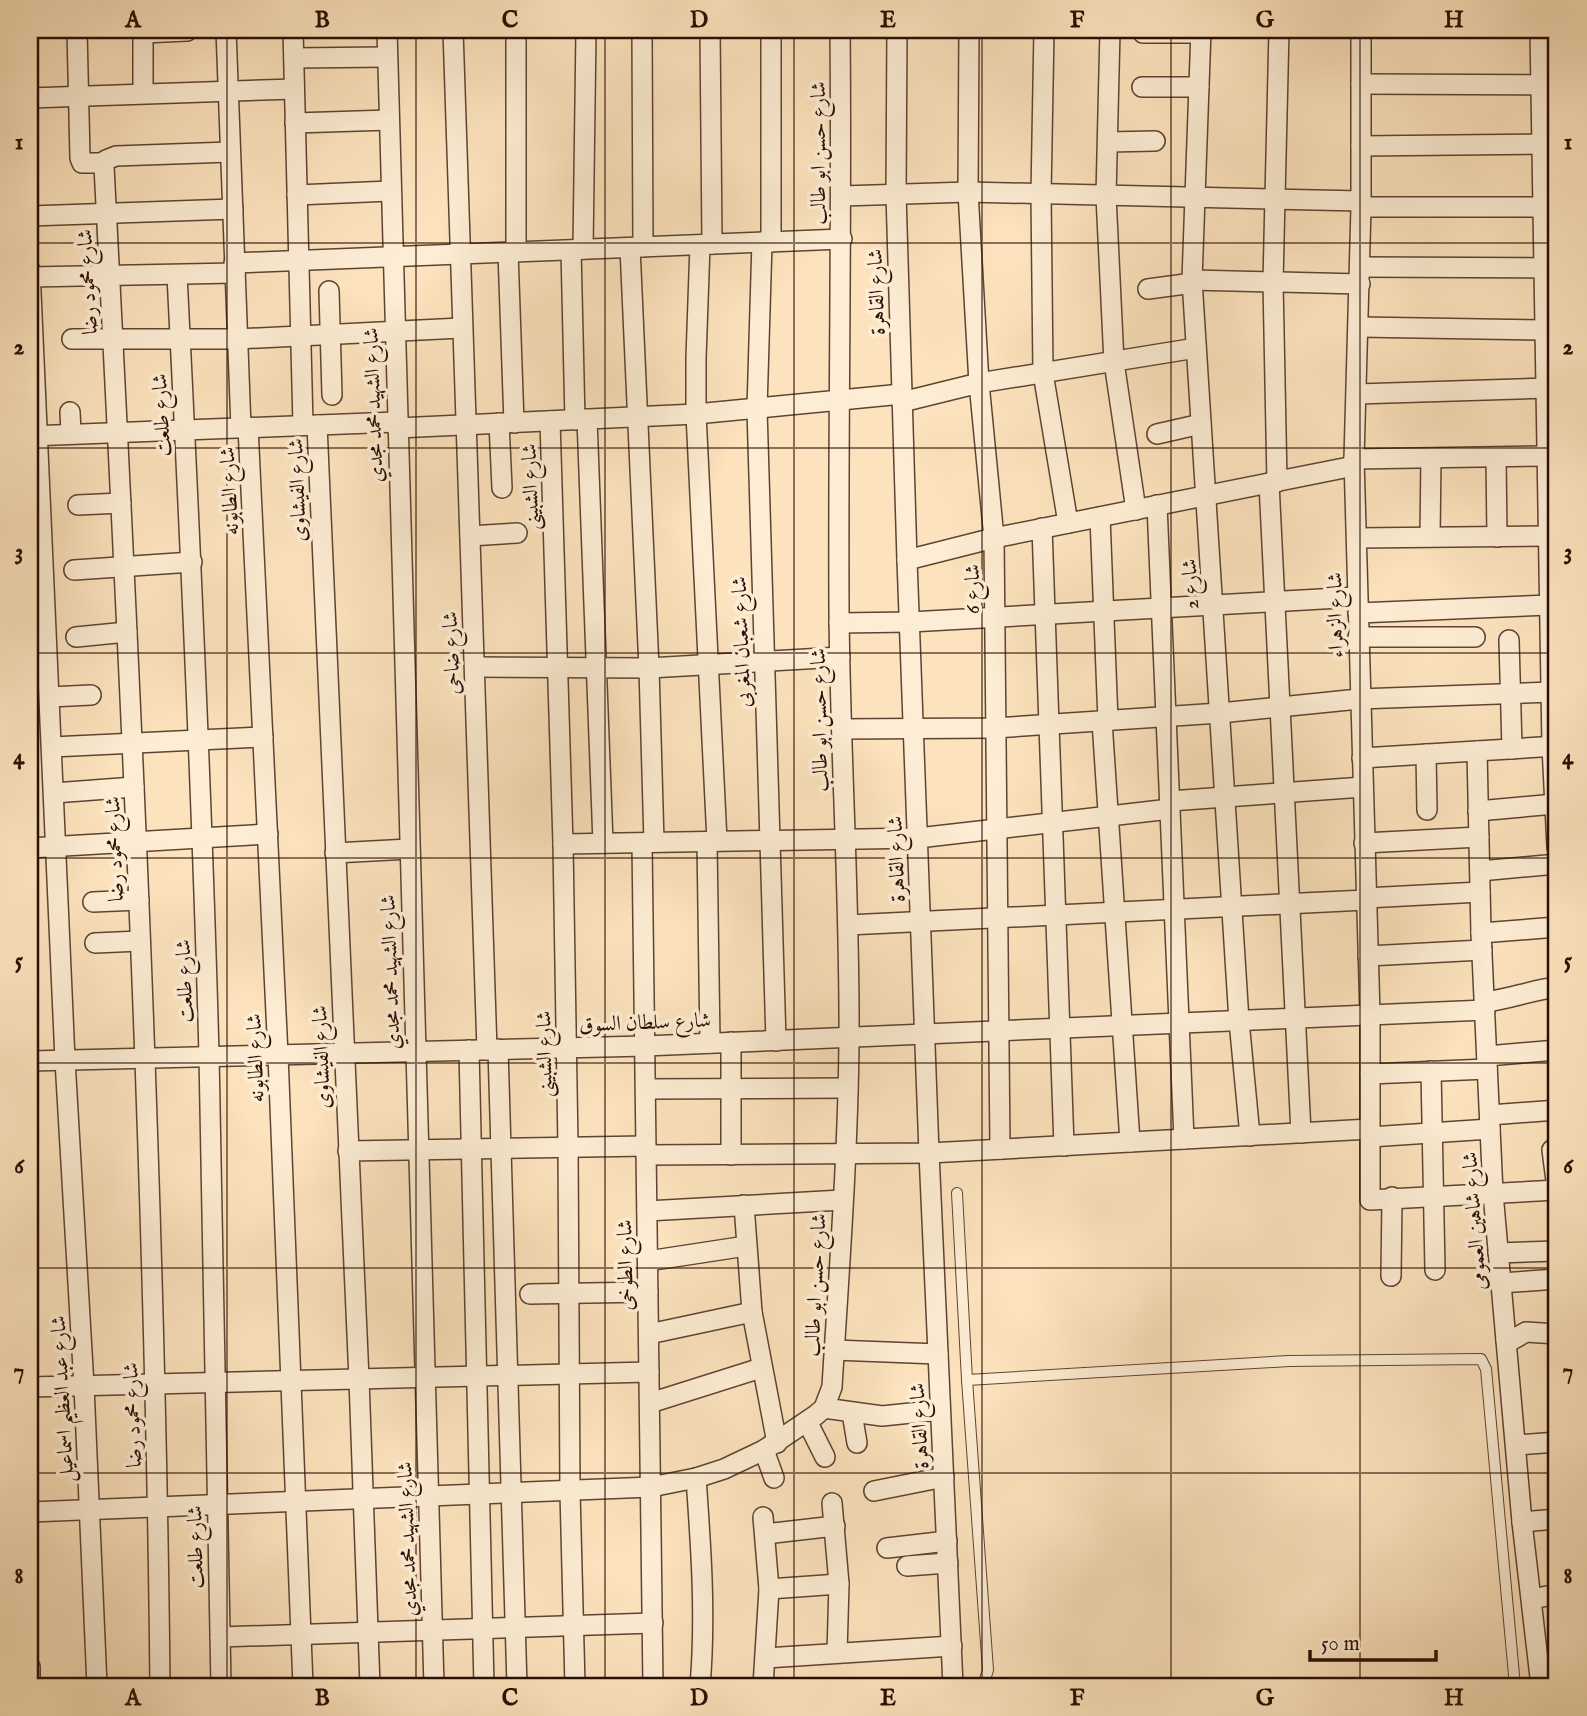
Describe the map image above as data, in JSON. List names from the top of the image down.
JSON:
{
  "streets": {
    "street": [
      "شارع حسن ابو طالب",
      "شارع محمود رضا",
      "شارع القاهرة",
      "شارع الشهيد محمد مجدي",
      "شارع طلعت",
      "شارع الشبينى",
      "شارع الفيشاوى",
      "شارع الطابونه",
      "شارع 2",
      "شارع 6",
      "شارع الزهراء",
      "شارع شعبان المغربى",
      "شارع ضاحى",
      "شارع سلطان السوق",
      "شارع شاهين العمومى",
      "شارع الطوخى",
      "شارع عبد العظيم اسماعيل"
    ]
  },
  "crossings": [
    ["شارع حسن ابو طالب", "شارع سلطان السوق"],
    ["شارع محمود رضا", "شارع سلطان السوق"],
    ["شارع القاهرة", "شارع سلطان السوق"],
    ["شارع الشهيد محمد مجدي", "شارع سلطان السوق"],
    ["شارع طلعت", "شارع سلطان السوق"],
    ["شارع الشبينى", "شارع سلطان السوق"],
    ["شارع الفيشاوى", "شارع سلطان السوق"],
    ["شارع الطابونه", "شارع سلطان السوق"],
    ["شارع 2", "شارع سلطان السوق"],
    ["شارع 6", "شارع سلطان السوق"],
    ["شارع الزهراء", "شارع سلطان السوق"],
    ["شارع شعبان المغربى", "شارع سلطان السوق"],
    ["شارع ضاحى", "شارع سلطان السوق"],
    ["شارع سلطان السوق", "شارع شاهين العمومى"],
    ["شارع سلطان السوق", "شارع الطوخى"],
    ["شارع سلطان السوق", "شارع عبد العظيم اسماعيل"]
  ],
  "scale_bar": "50 m",
  "grid": {
    "columns": [
      "A",
      "B",
      "C",
      "D",
      "E",
      "F",
      "G",
      "H"
    ],
    "rows": [
      "1",
      "2",
      "3",
      "4",
      "5",
      "6",
      "7",
      "8"
    ]
  }
}
